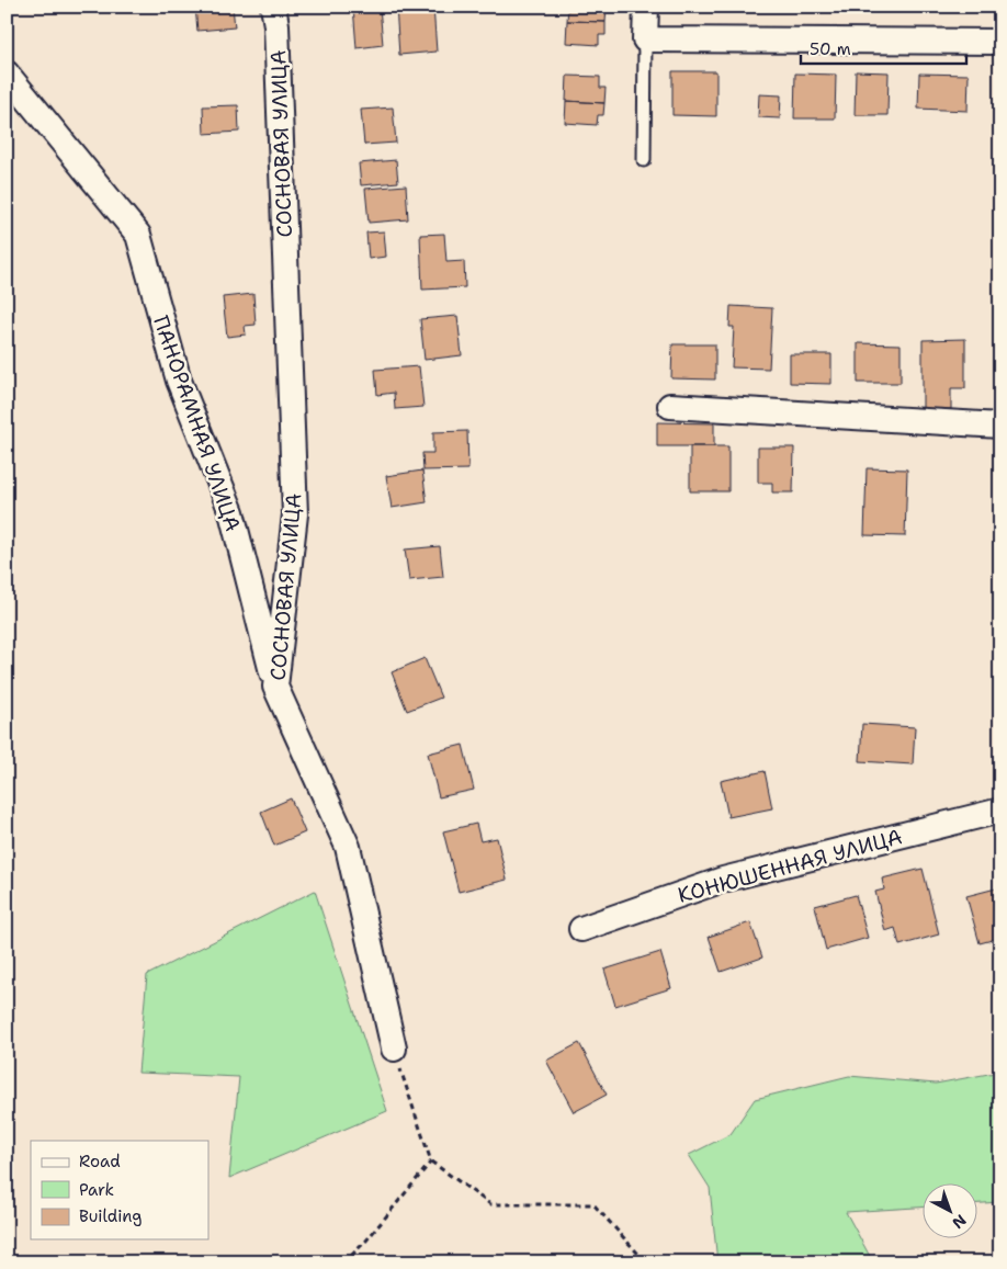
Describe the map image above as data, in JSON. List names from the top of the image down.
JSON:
{
  "streets": {
    "street": ["СОСНОВАЯ УЛИЦА", "ПАНОРАМНАЯ УЛИЦА", "КОНЮШЕННАЯ УЛИЦА"]
  },
  "crossings": [
    ["СОСНОВАЯ УЛИЦА", "ПАНОРАМНАЯ УЛИЦА"]
  ],
  "legend": ["Road", "Park", "Building"],
  "scale_bar": "50 m",
  "north": "bottom right"
}
